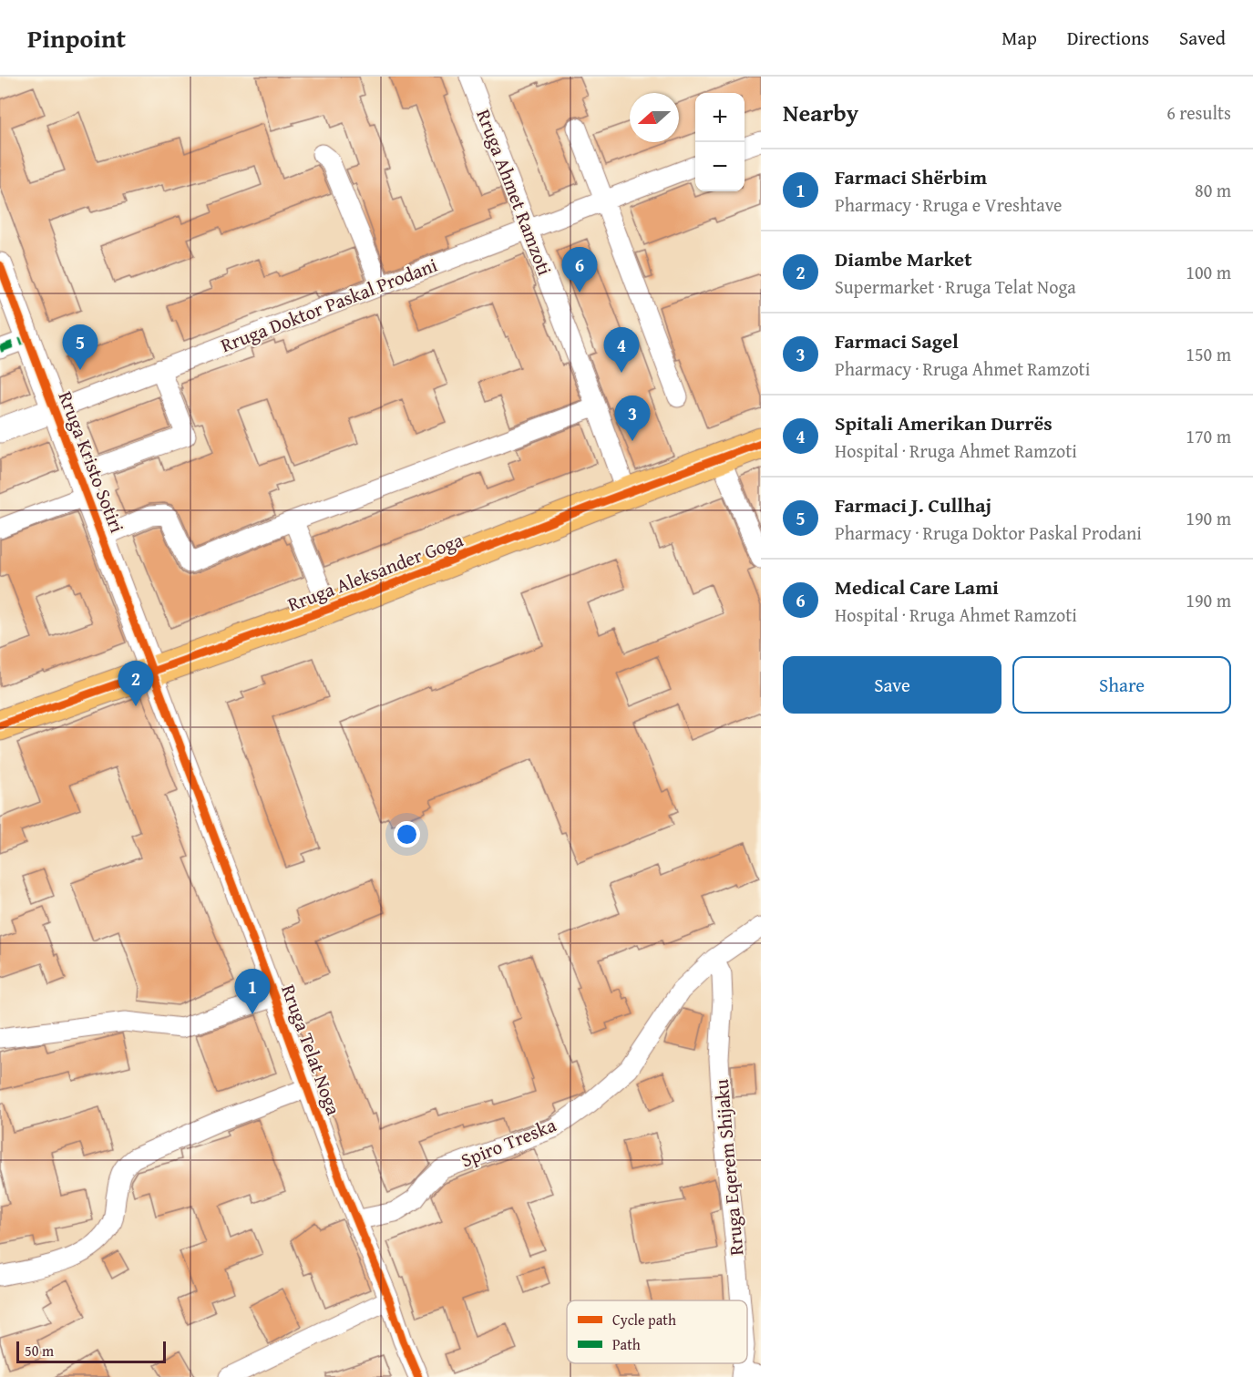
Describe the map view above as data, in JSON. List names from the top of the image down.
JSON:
{
  "streets": {
    "main road": ["Rruga Aleksander Goga"],
    "street": [
      "Rruga Ahmet Ramzoti",
      "Rruga Doktor Paskal Prodani",
      "Rruga Kristo Sotiri",
      "Rruga Telat Noga",
      "Spiro Treska",
      "Rruga Eqerem Shijaku"
    ]
  },
  "crossings": [
    ["Rruga Ahmet Ramzoti", "Rruga Doktor Paskal Prodani"],
    ["Rruga Ahmet Ramzoti", "Rruga Aleksander Goga"],
    ["Rruga Doktor Paskal Prodani", "Rruga Kristo Sotiri"],
    ["Rruga Kristo Sotiri", "Rruga Aleksander Goga"],
    ["Rruga Kristo Sotiri", "Rruga Telat Noga"],
    ["Rruga Aleksander Goga", "Rruga Telat Noga"],
    ["Rruga Telat Noga", "Spiro Treska"],
    ["Spiro Treska", "Rruga Eqerem Shijaku"]
  ],
  "legend": ["Cycle path", "Path"],
  "scale_bar": "50 m",
  "north": "left",
  "page": {
    "header": "Pinpoint",
    "nav": ["Map", "Directions", "Saved"],
    "heading": ["Nearby", "6 results"],
    "map_buttons": ["+", "−"],
    "list": [
      {
        "mark": "1",
        "name": "Farmaci Shërbim",
        "note": "Pharmacy · Rruga e Vreshtave",
        "value": "80 m"
      },
      {
        "mark": "2",
        "name": "Diambe Market",
        "note": "Supermarket · Rruga Telat Noga",
        "value": "100 m"
      },
      {
        "mark": "3",
        "name": "Farmaci Sagel",
        "note": "Pharmacy · Rruga Ahmet Ramzoti",
        "value": "150 m"
      },
      {
        "mark": "4",
        "name": "Spitali Amerikan Durrës",
        "note": "Hospital · Rruga Ahmet Ramzoti",
        "value": "170 m"
      },
      {
        "mark": "5",
        "name": "Farmaci J. Cullhaj",
        "note": "Pharmacy · Rruga Doktor Paskal Prodani",
        "value": "190 m"
      },
      {
        "mark": "6",
        "name": "Medical Care Lami",
        "note": "Hospital · Rruga Ahmet Ramzoti",
        "value": "190 m"
      }
    ],
    "pins": [
      "6",
      "5",
      "4",
      "3",
      "2",
      "1"
    ],
    "buttons": ["Save", "Share"],
    "scale": "50 m"
  }
}
